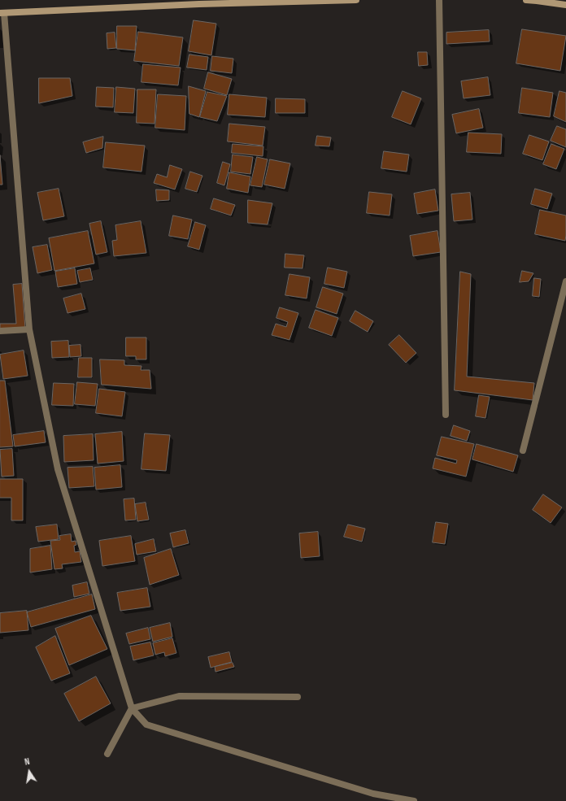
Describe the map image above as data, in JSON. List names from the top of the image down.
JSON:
{
  "north": "top"
}
